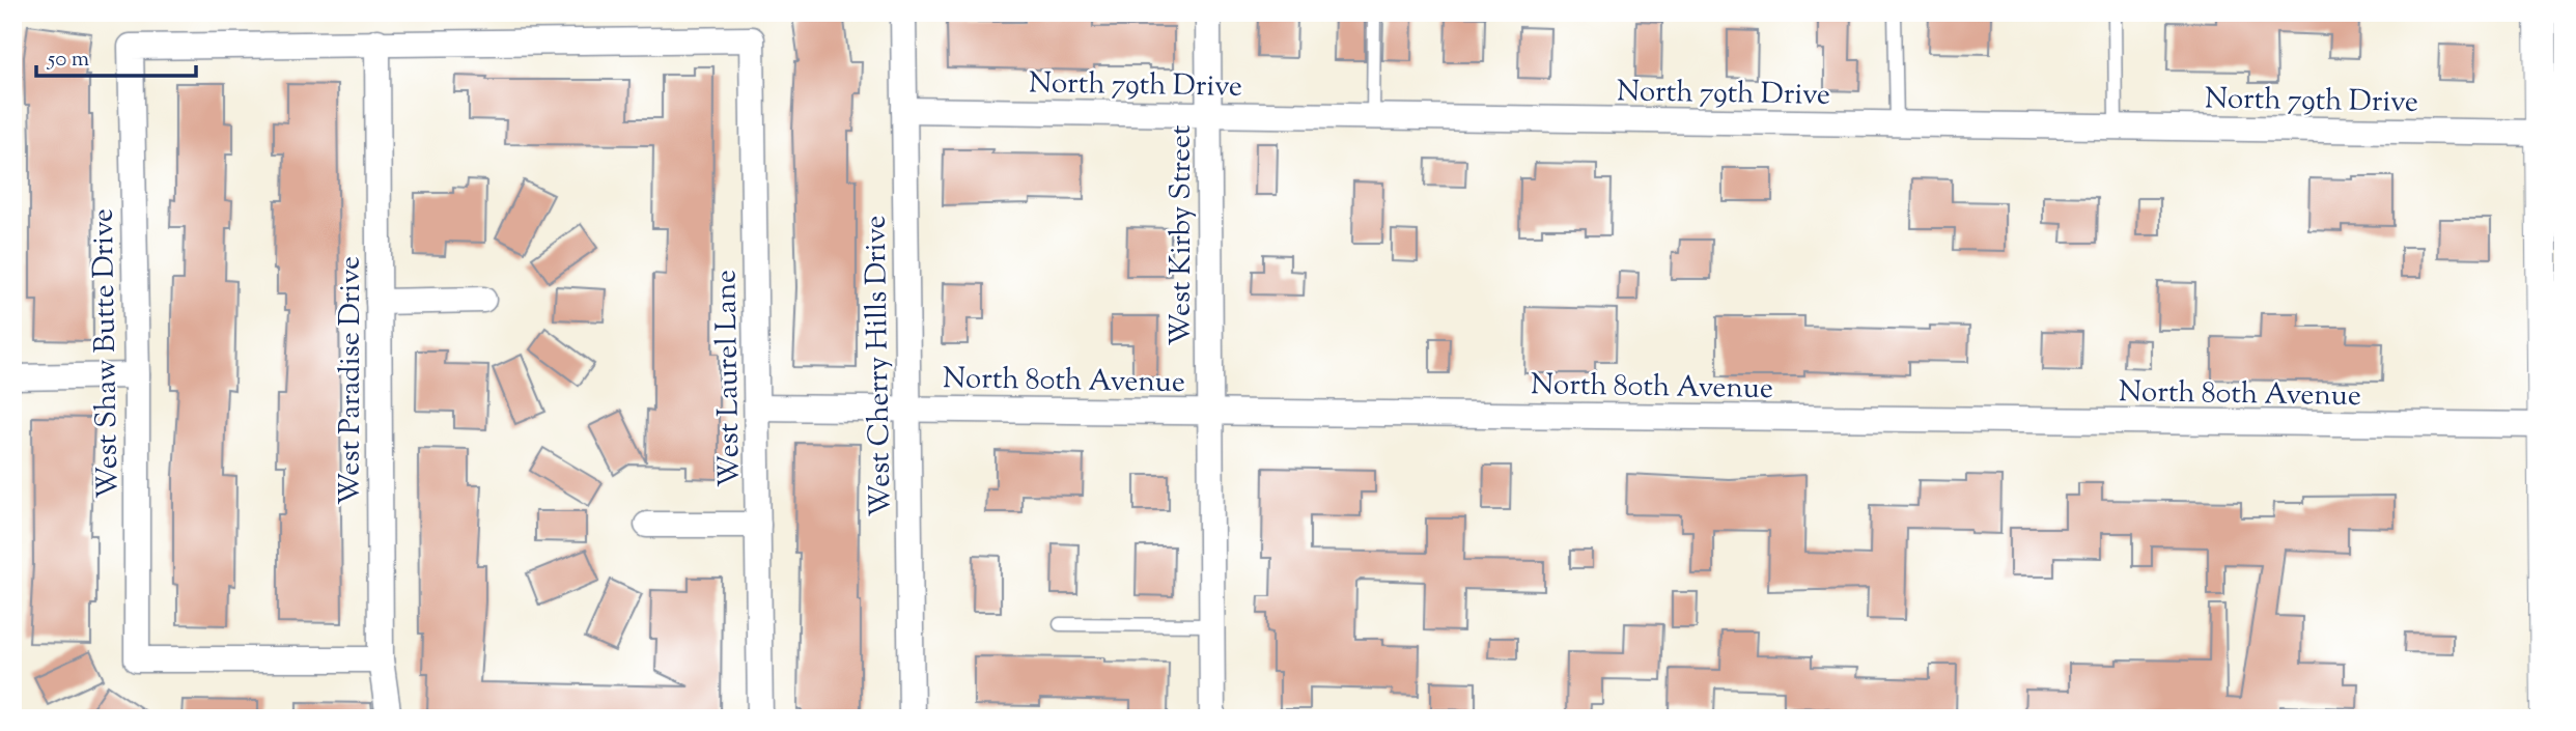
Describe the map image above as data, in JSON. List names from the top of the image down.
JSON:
{
  "streets": {
    "street": [
      "North 79th Drive",
      "West Kirby Street",
      "West Shaw Butte Drive",
      "West Cherry Hills Drive",
      "West Laurel Lane",
      "North 80th Avenue",
      "West Paradise Drive"
    ]
  },
  "crossings": [
    ["North 79th Drive", "West Kirby Street"],
    ["North 79th Drive", "West Cherry Hills Drive"],
    ["West Kirby Street", "North 80th Avenue"],
    ["West Shaw Butte Drive", "West Laurel Lane"],
    ["West Shaw Butte Drive", "West Paradise Drive"],
    ["West Cherry Hills Drive", "North 80th Avenue"],
    ["West Laurel Lane", "North 80th Avenue"],
    ["West Laurel Lane", "West Paradise Drive"]
  ],
  "scale_bar": "50 m"
}
